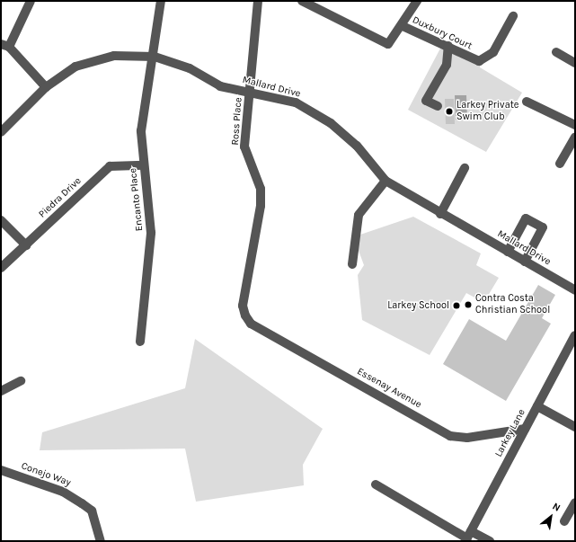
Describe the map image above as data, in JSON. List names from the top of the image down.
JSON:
{
  "streets": {
    "street": [
      "Duxbury Court",
      "Mallard Drive",
      "Ross Place",
      "Piedra Drive",
      "Encanto Place",
      "Essenay Avenue",
      "Larkey Lane",
      "Conejo Way"
    ]
  },
  "crossings": [
    ["Mallard Drive", "Ross Place"],
    ["Mallard Drive", "Encanto Place"],
    ["Ross Place", "Essenay Avenue"],
    ["Piedra Drive", "Encanto Place"],
    ["Essenay Avenue", "Larkey Lane"]
  ],
  "places": ["Larkey Private Swim Club", "Contra Costa Christian School", "Larkey School"],
  "north": "top right"
}
